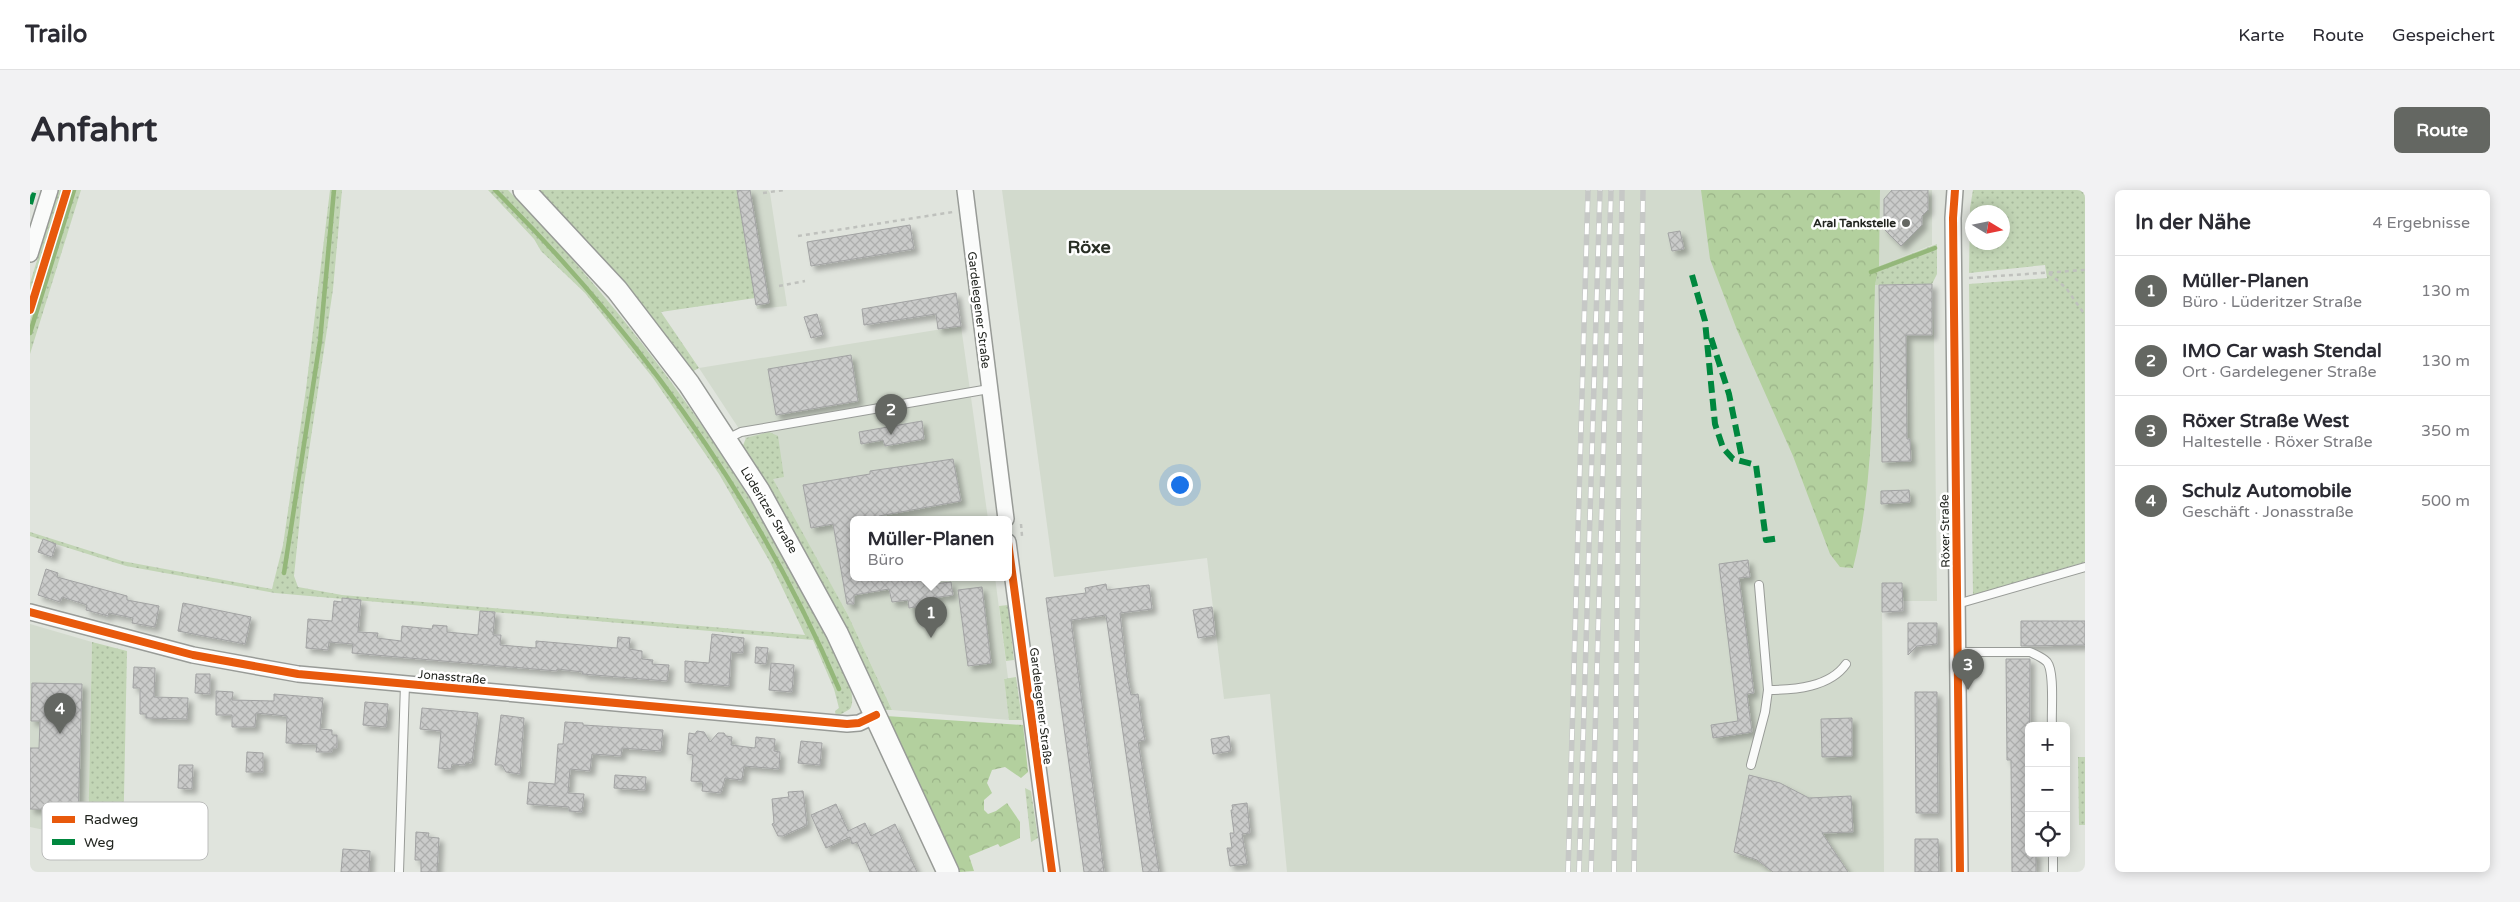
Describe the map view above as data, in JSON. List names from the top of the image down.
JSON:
{
  "streets": {
    "main road": ["Lüderitzer Straße"],
    "street": ["Gardelegener Straße", "Röxer Straße", "Jonasstraße"]
  },
  "crossings": [
    ["Lüderitzer Straße", "Jonasstraße"]
  ],
  "districts": ["Röxe"],
  "places": ["Aral Tankstelle"],
  "legend": ["Radweg", "Weg"],
  "north": "right",
  "page": {
    "header": "Trailo",
    "nav": ["Karte", "Route", "Gespeichert"],
    "buttons": "Route",
    "title": "Anfahrt",
    "heading": ["In der Nähe", "4 Ergebnisse"],
    "list": [
      {
        "mark": "1",
        "name": "Müller-Planen",
        "note": "Büro · Lüderitzer Straße",
        "value": "130 m"
      },
      {
        "mark": "2",
        "name": "IMO Car wash Stendal",
        "note": "Ort · Gardelegener Straße",
        "value": "130 m"
      },
      {
        "mark": "3",
        "name": "Röxer Straße West",
        "note": "Haltestelle · Röxer Straße",
        "value": "350 m"
      },
      {
        "mark": "4",
        "name": "Schulz Automobile",
        "note": "Geschäft · Jonasstraße",
        "value": "500 m"
      }
    ],
    "pins": [
      "2",
      "1",
      "3",
      "4"
    ],
    "popup": ["Müller-Planen", "Büro"],
    "map_buttons": ["+", "−"]
  }
}
